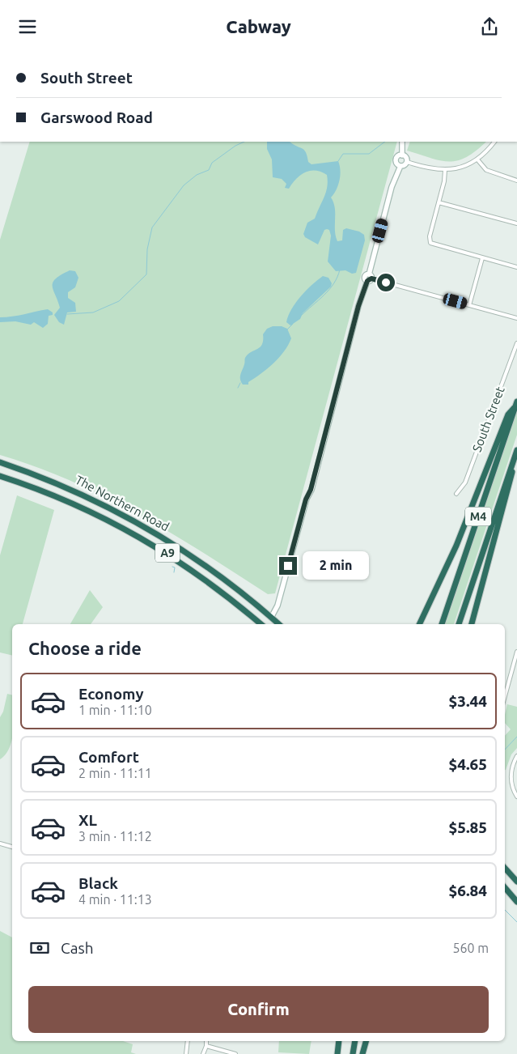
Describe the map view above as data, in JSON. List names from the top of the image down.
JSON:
{
  "streets": {
    "highway": ["The Northern Road", "M4", "A9"],
    "street": ["South Street"]
  },
  "page": {
    "header": "Cabway",
    "banner": ["South Street", "Garswood Road"],
    "bubble": "2 min",
    "heading": "Choose a ride",
    "list": [
      {
        "name": "Economy",
        "note": "1 min · 11:10",
        "value": "$3.44"
      },
      {
        "name": "Comfort",
        "note": "2 min · 11:11",
        "value": "$4.65"
      },
      {
        "name": "XL",
        "note": "3 min · 11:12",
        "value": "$5.85"
      },
      {
        "name": "Black",
        "note": "4 min · 11:13",
        "value": "$6.84"
      }
    ],
    "pay": ["Cash", "560 m"],
    "buttons": "Confirm"
  }
}
